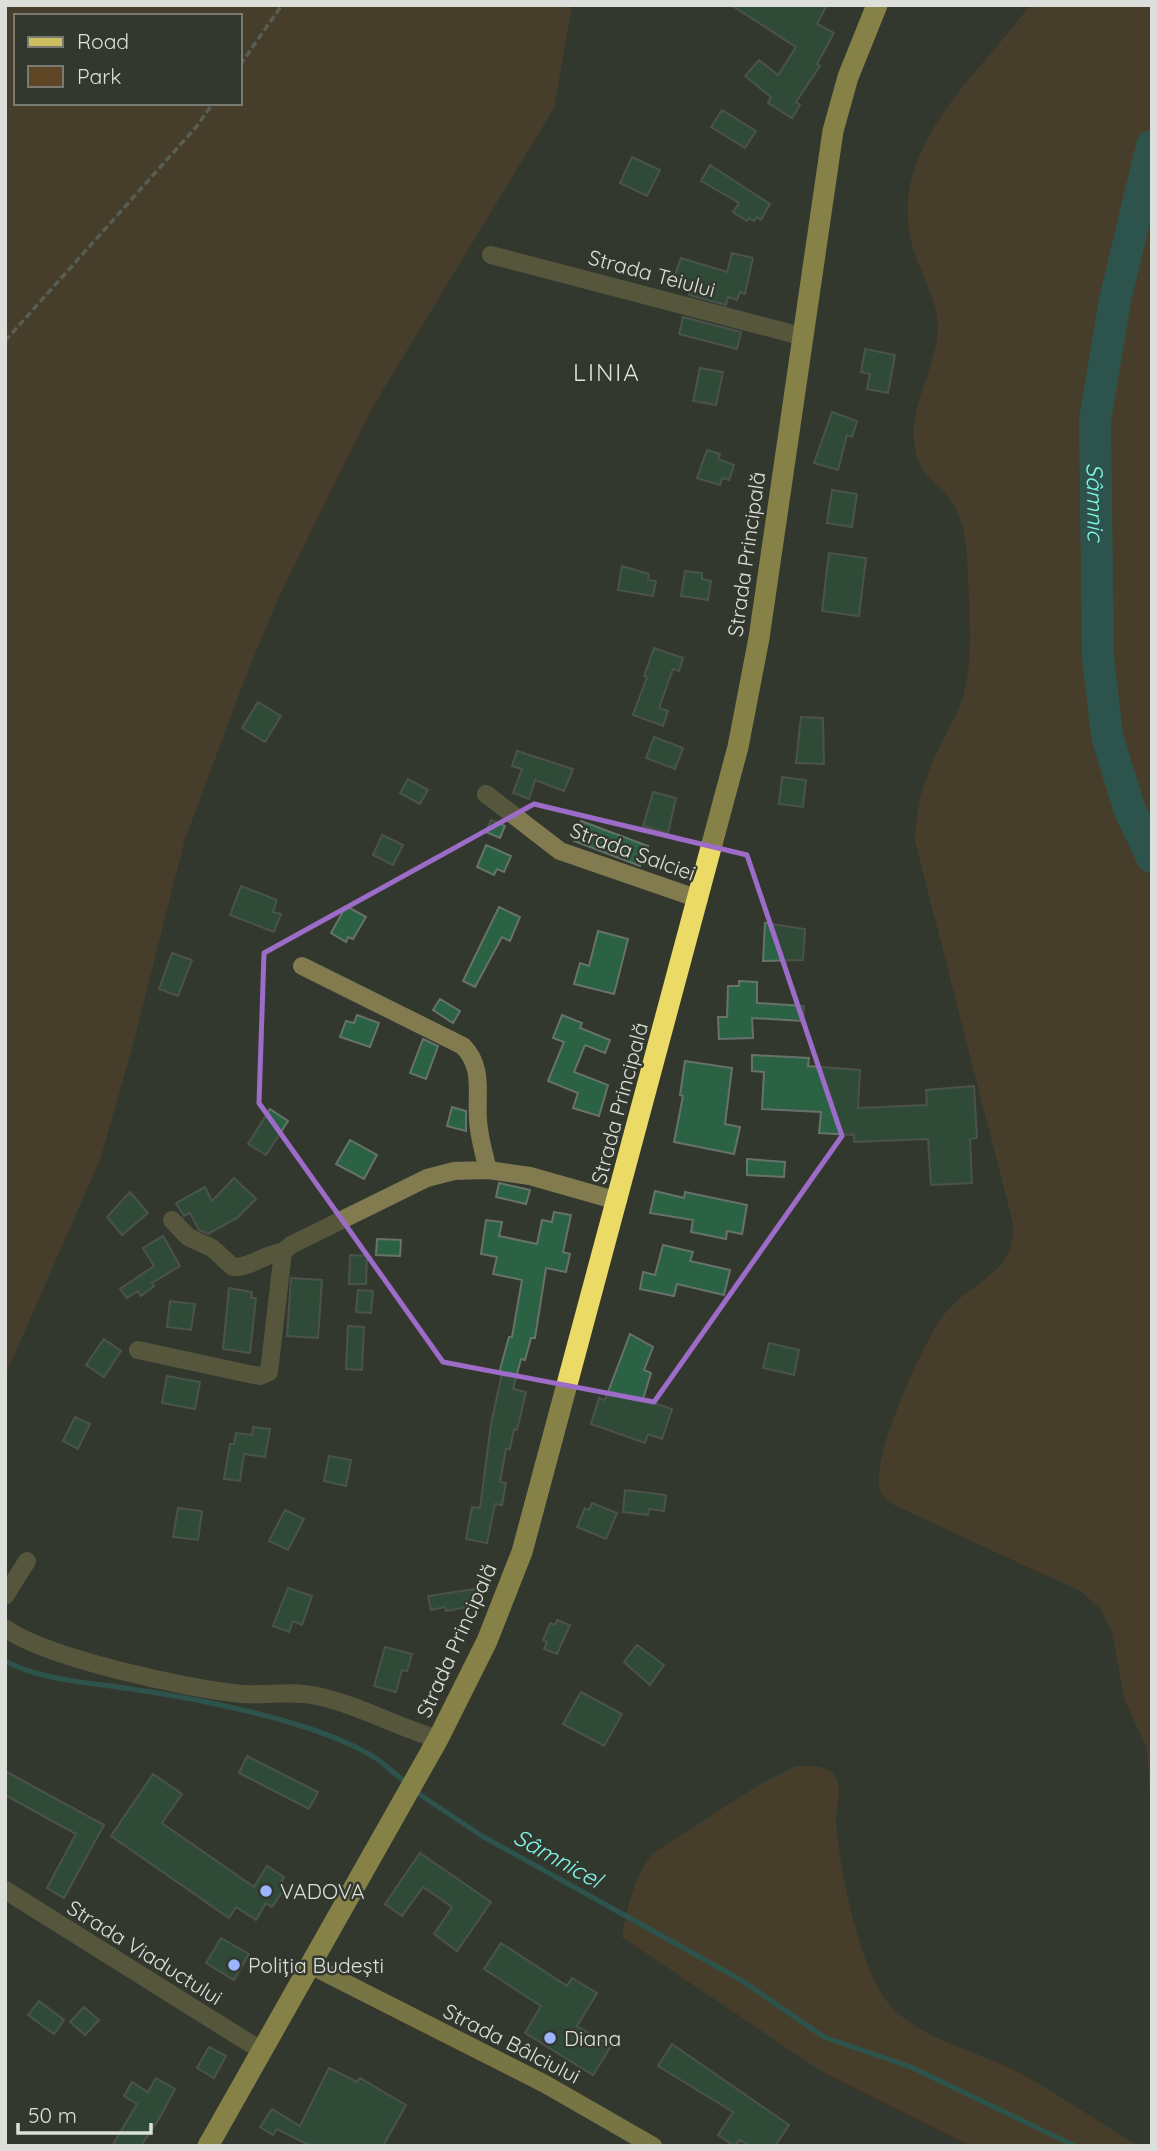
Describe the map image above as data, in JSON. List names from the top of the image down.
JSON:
{
  "streets": {
    "highway": ["Strada Principală"],
    "main road": ["Strada Bâlciului"],
    "street": ["Strada Teiului", "Strada Salciei", "Strada Viaductului"]
  },
  "crossings": [
    ["Strada Teiului", "Strada Principală"],
    ["Strada Principală", "Strada Salciei"],
    ["Strada Principală", "Strada Viaductului"],
    ["Strada Principală", "Strada Bâlciului"]
  ],
  "districts": ["LINIA"],
  "water": ["Sâmnic", "Sâmnicel"],
  "places": ["VADOVA", "Poliția Budești", "Diana"],
  "legend": ["Road", "Park"],
  "scale_bar": "50 m"
}
